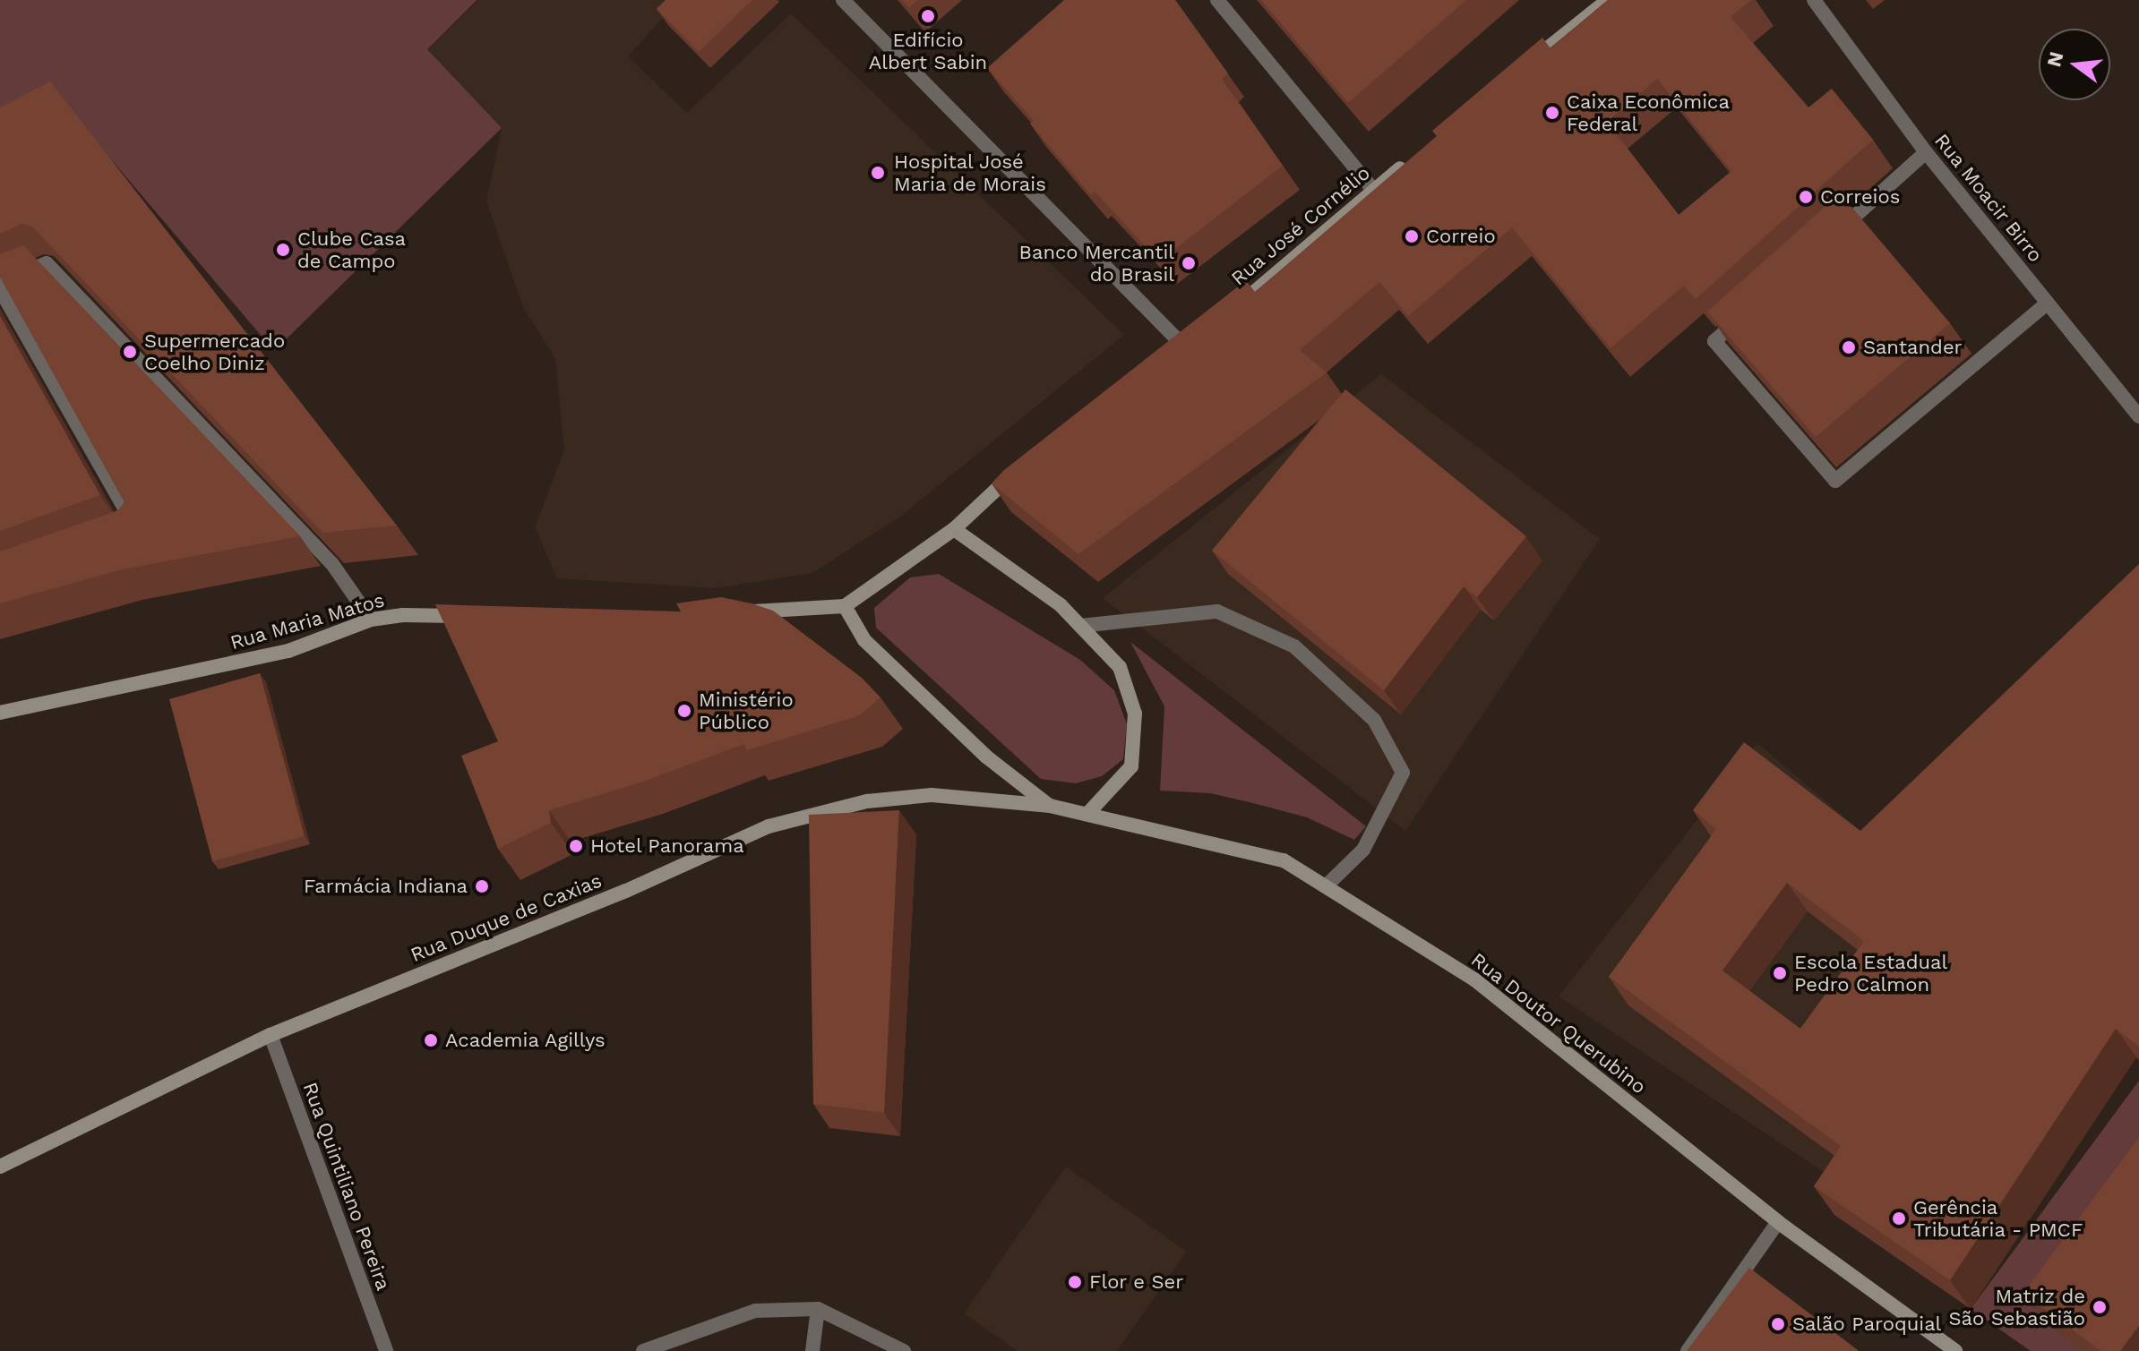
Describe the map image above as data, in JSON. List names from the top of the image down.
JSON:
{
  "streets": {
    "main road": [
      "Rua José Cornélio",
      "Rua Maria Matos",
      "Rua Duque de Caxias",
      "Rua Doutor Querubino"
    ],
    "street": ["Rua Moacir Birro", "Rua Quintiliano Pereira"]
  },
  "crossings": [
    ["Rua Duque de Caxias", "Rua Doutor Querubino"],
    ["Rua Duque de Caxias", "Rua Quintiliano Pereira"]
  ],
  "places": [
    "Edifício Albert Sabin",
    "Caixa Econômica Federal",
    "Hospital José Maria de Morais",
    "Correios",
    "Correio",
    "Clube Casa de Campo",
    "Banco Mercantil do Brasil",
    "Santander",
    "Supermercado Coelho Diniz",
    "Ministério Público",
    "Hotel Panorama",
    "Farmácia Indiana",
    "Escola Estadual Pedro Calmon",
    "Academia Agillys",
    "Gerência Tributária - PMCF",
    "Flor e Ser",
    "Matriz de São Sebastião",
    "Salão Paroquial"
  ],
  "north": "left"
}
